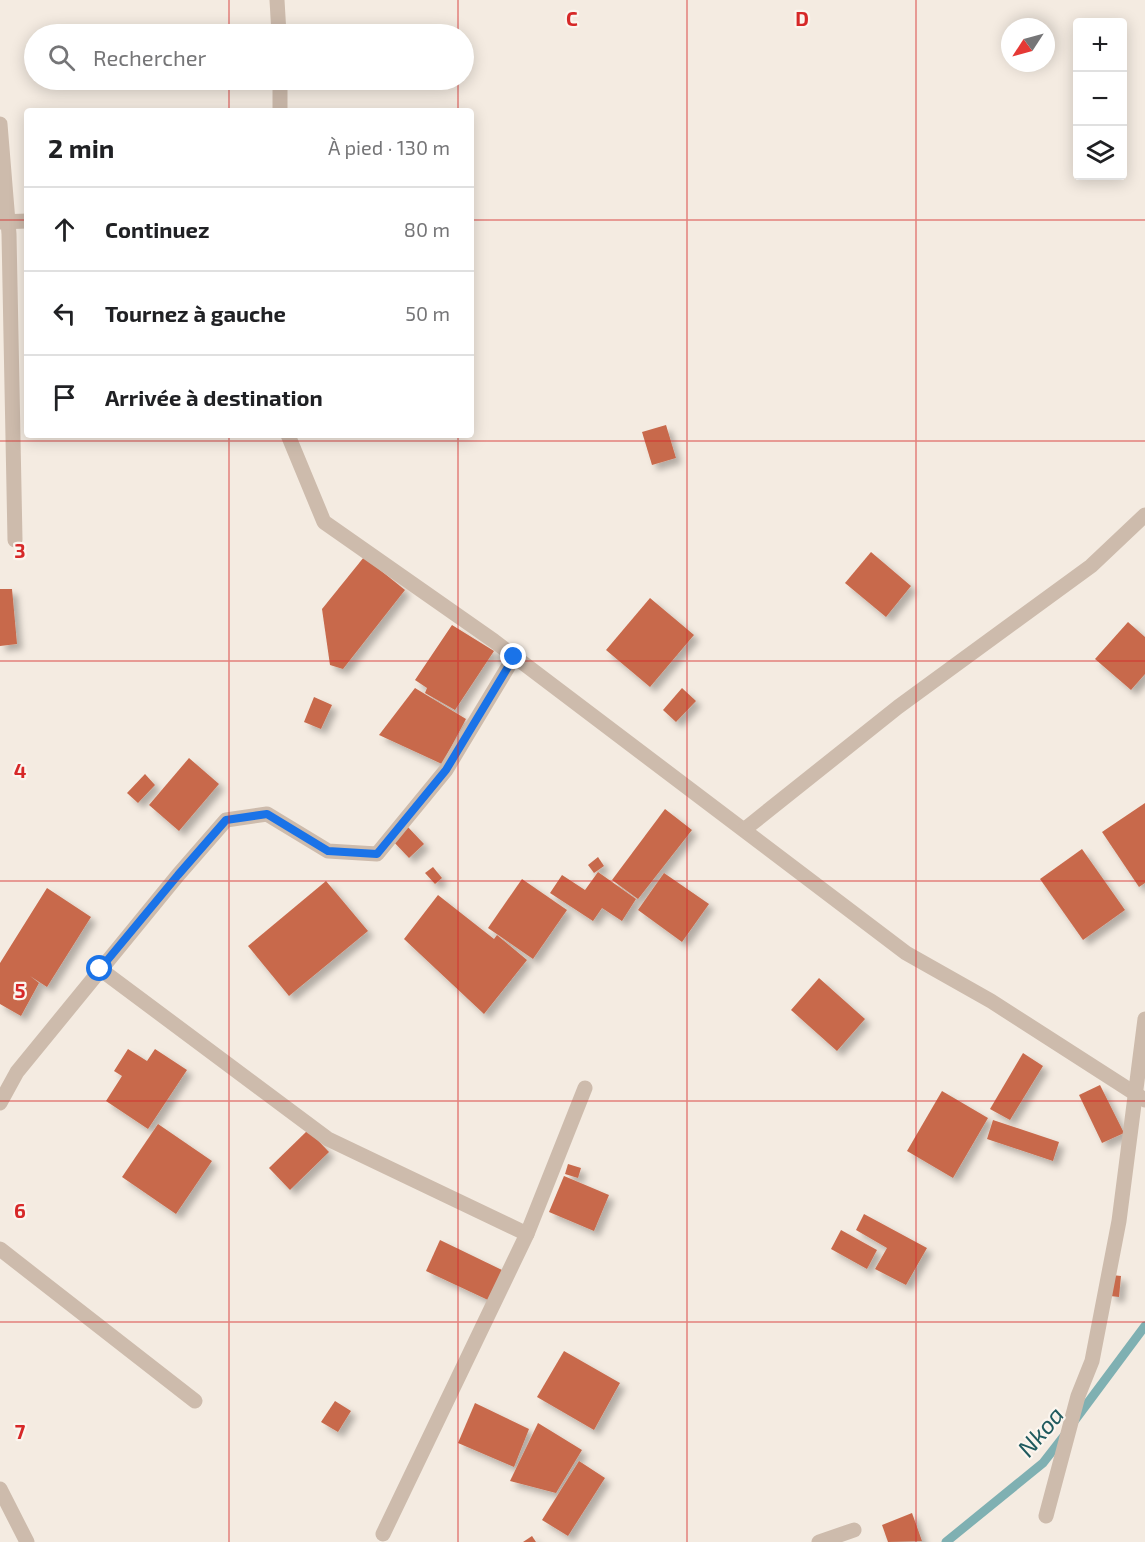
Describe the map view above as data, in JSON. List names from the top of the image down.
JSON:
{
  "water": ["Nkoa"],
  "north": "bottom left",
  "page": {
    "map_buttons": ["+", "−"],
    "search": "Rechercher",
    "heading": ["2 min", "À pied · 130 m"],
    "list": [
      ["Continuez", "80 m"],
      ["Tournez à gauche", "50 m"],
      "Arrivée à destination"
    ]
  },
  "grid": {
    "columns": ["C", "D"],
    "rows": [
      "3",
      "4",
      "5",
      "6",
      "7"
    ]
  }
}
